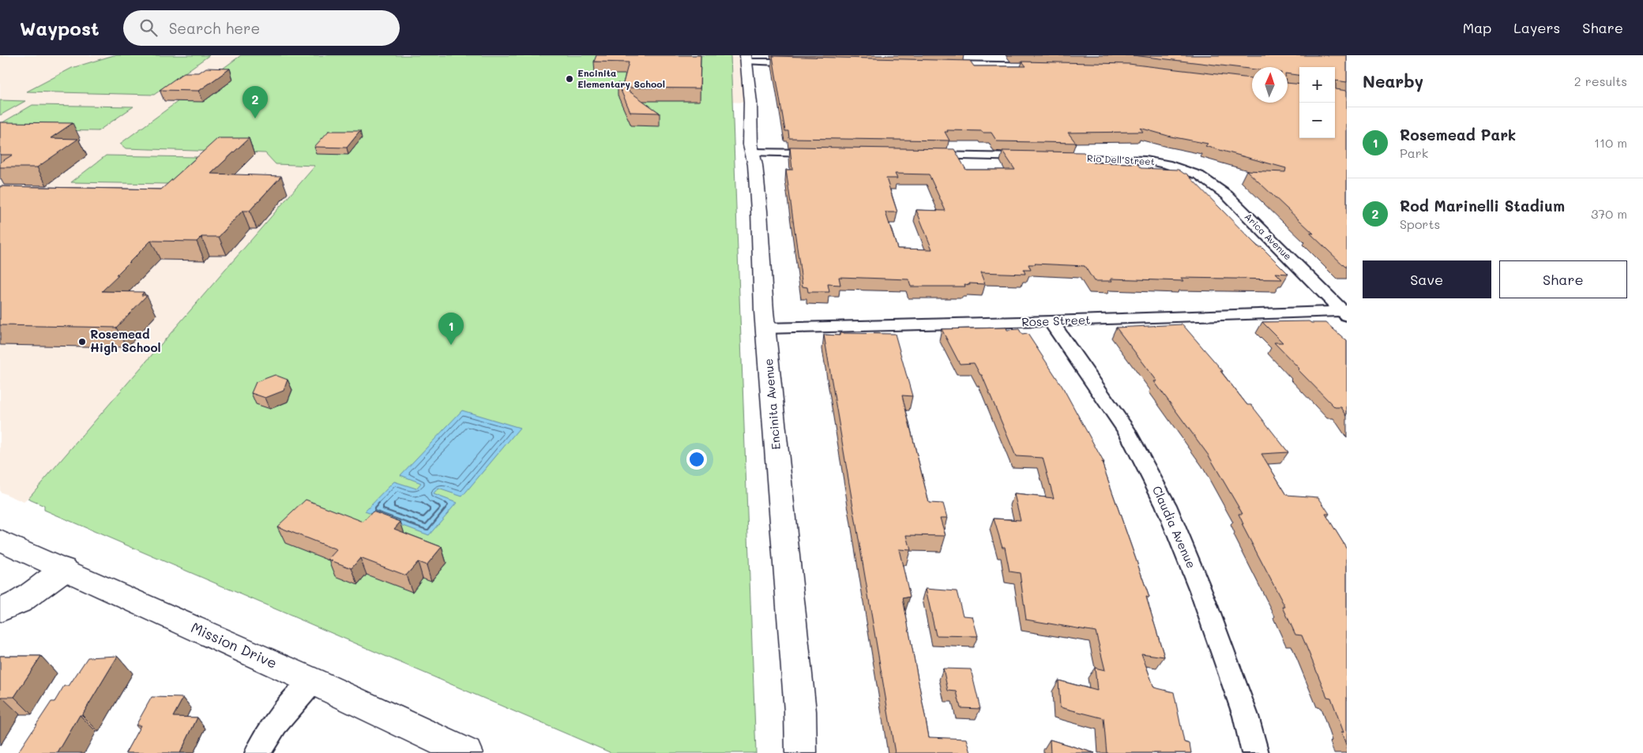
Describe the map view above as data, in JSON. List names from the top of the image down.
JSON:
{
  "streets": {
    "street": [
      "Rio Dell Street",
      "Arica Avenue",
      "Rose Street",
      "Encinita Avenue",
      "Claudia Avenue",
      "Mission Drive"
    ]
  },
  "crossings": [
    ["Rio Dell Street", "Arica Avenue"],
    ["Arica Avenue", "Rose Street"],
    ["Rose Street", "Encinita Avenue"],
    ["Rose Street", "Claudia Avenue"]
  ],
  "places": ["Encinita Elementary School", "Rosemead High School"],
  "north": "top",
  "page": {
    "header": "Waypost",
    "search": "Search here",
    "nav": ["Map", "Layers", "Share"],
    "heading": ["Nearby", "2 results"],
    "map_buttons": ["+", "−"],
    "pins": ["2", "1"],
    "list": [
      {
        "mark": "1",
        "name": "Rosemead Park",
        "note": "Park",
        "value": "110 m"
      },
      {
        "mark": "2",
        "name": "Rod Marinelli Stadium",
        "note": "Sports",
        "value": "370 m"
      }
    ],
    "buttons": ["Save", "Share"]
  }
}
